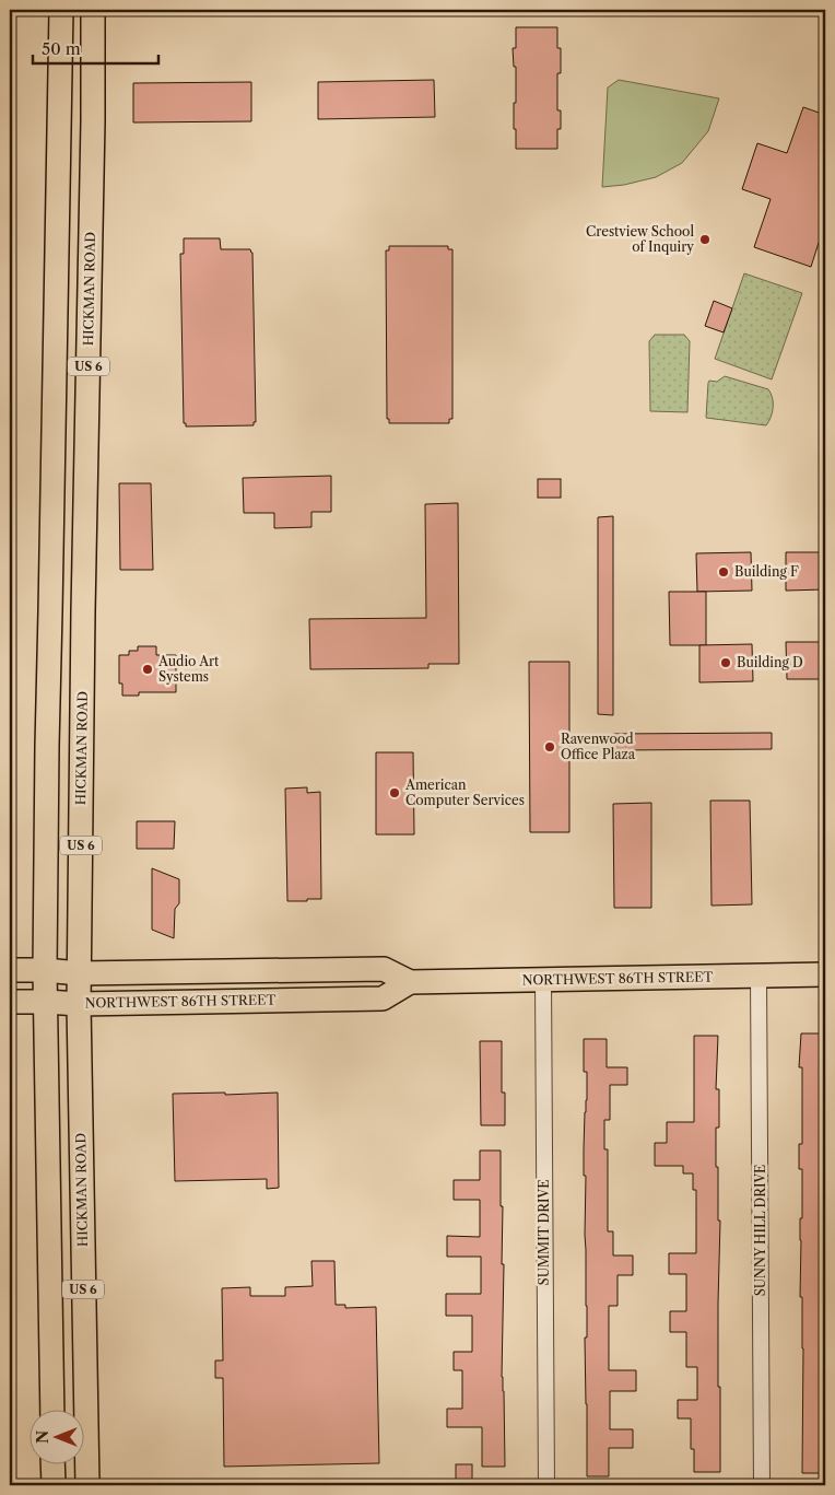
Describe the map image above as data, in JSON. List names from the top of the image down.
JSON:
{
  "streets": {
    "main road": ["HICKMAN ROAD", "US 6", "NORTHWEST 86TH STREET"],
    "street": ["SUNNY HILL DRIVE", "SUMMIT DRIVE"]
  },
  "crossings": [
    ["HICKMAN ROAD", "NORTHWEST 86TH STREET"],
    ["US 6", "NORTHWEST 86TH STREET"],
    ["NORTHWEST 86TH STREET", "SUNNY HILL DRIVE"],
    ["NORTHWEST 86TH STREET", "SUMMIT DRIVE"]
  ],
  "places": [
    "Crestview School of Inquiry",
    "Building F",
    "Building D",
    "Audio Art Systems",
    "Ravenwood Office Plaza",
    "American Computer Services"
  ],
  "scale_bar": "50 m",
  "north": "left"
}
